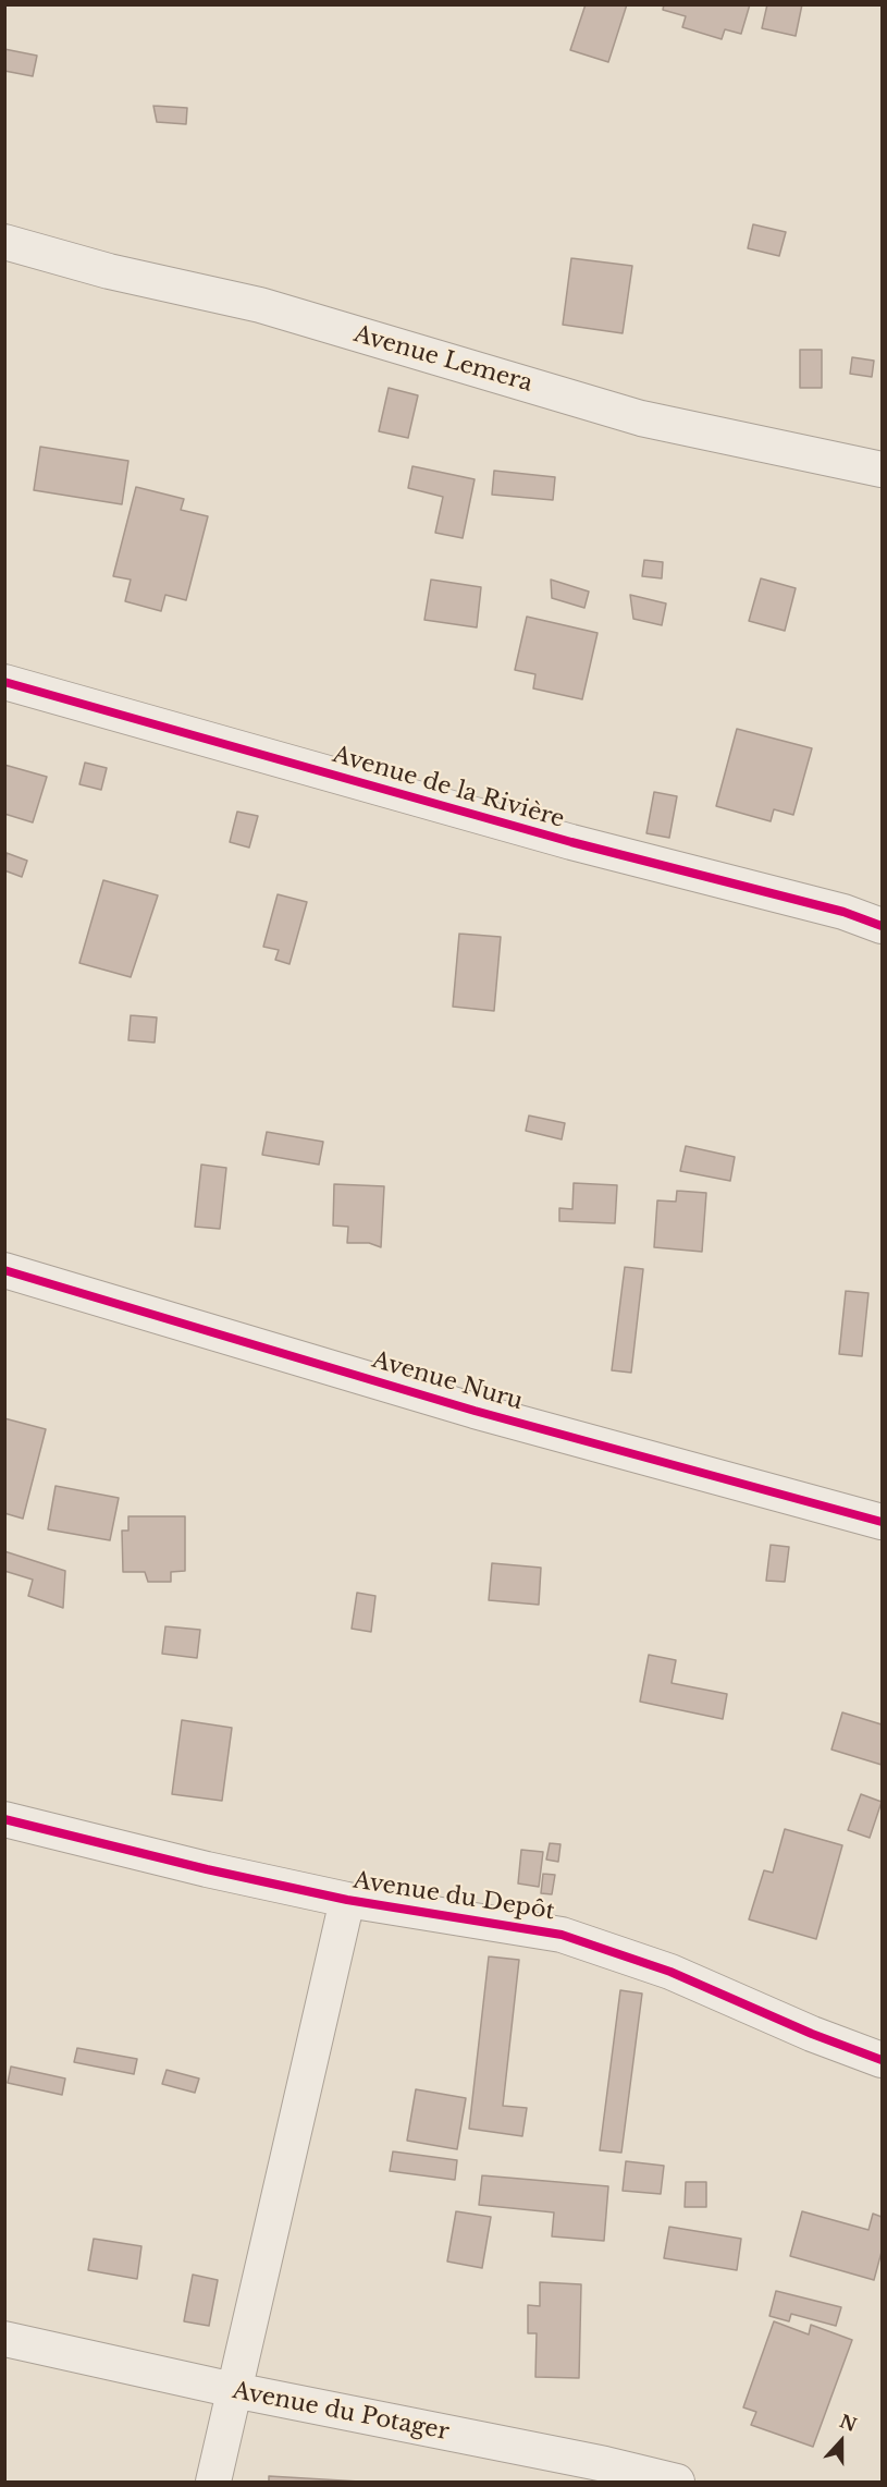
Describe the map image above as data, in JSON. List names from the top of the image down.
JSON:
{
  "streets": {
    "street": [
      "Avenue Lemera",
      "Avenue de la Rivière",
      "Avenue Nuru",
      "Avenue du Depôt",
      "Avenue du Potager"
    ]
  },
  "north": "top"
}
